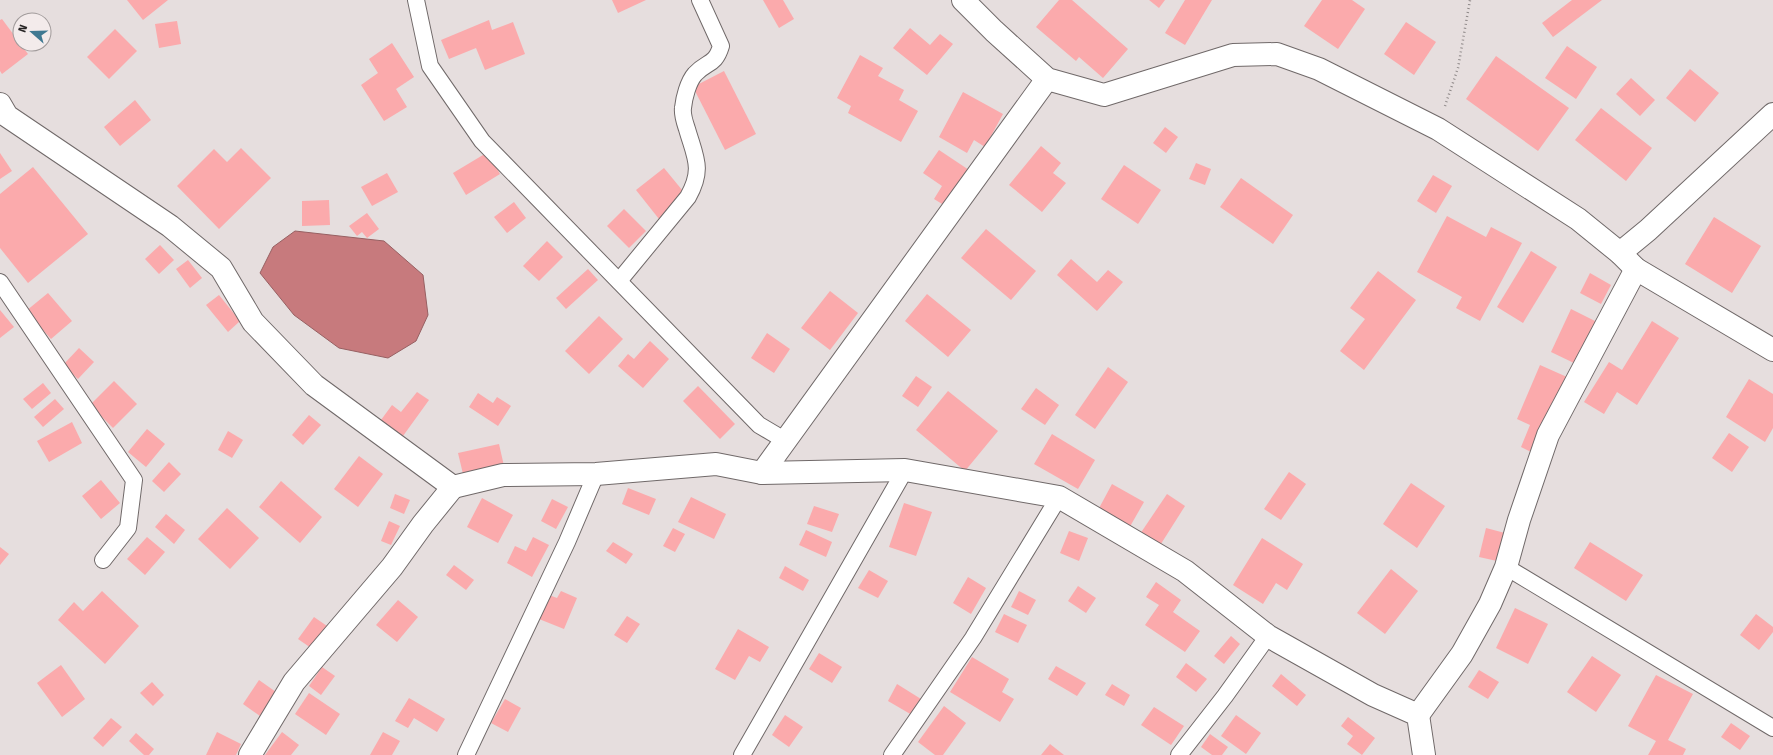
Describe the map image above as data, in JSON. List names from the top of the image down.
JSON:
{
  "north": "left"
}
